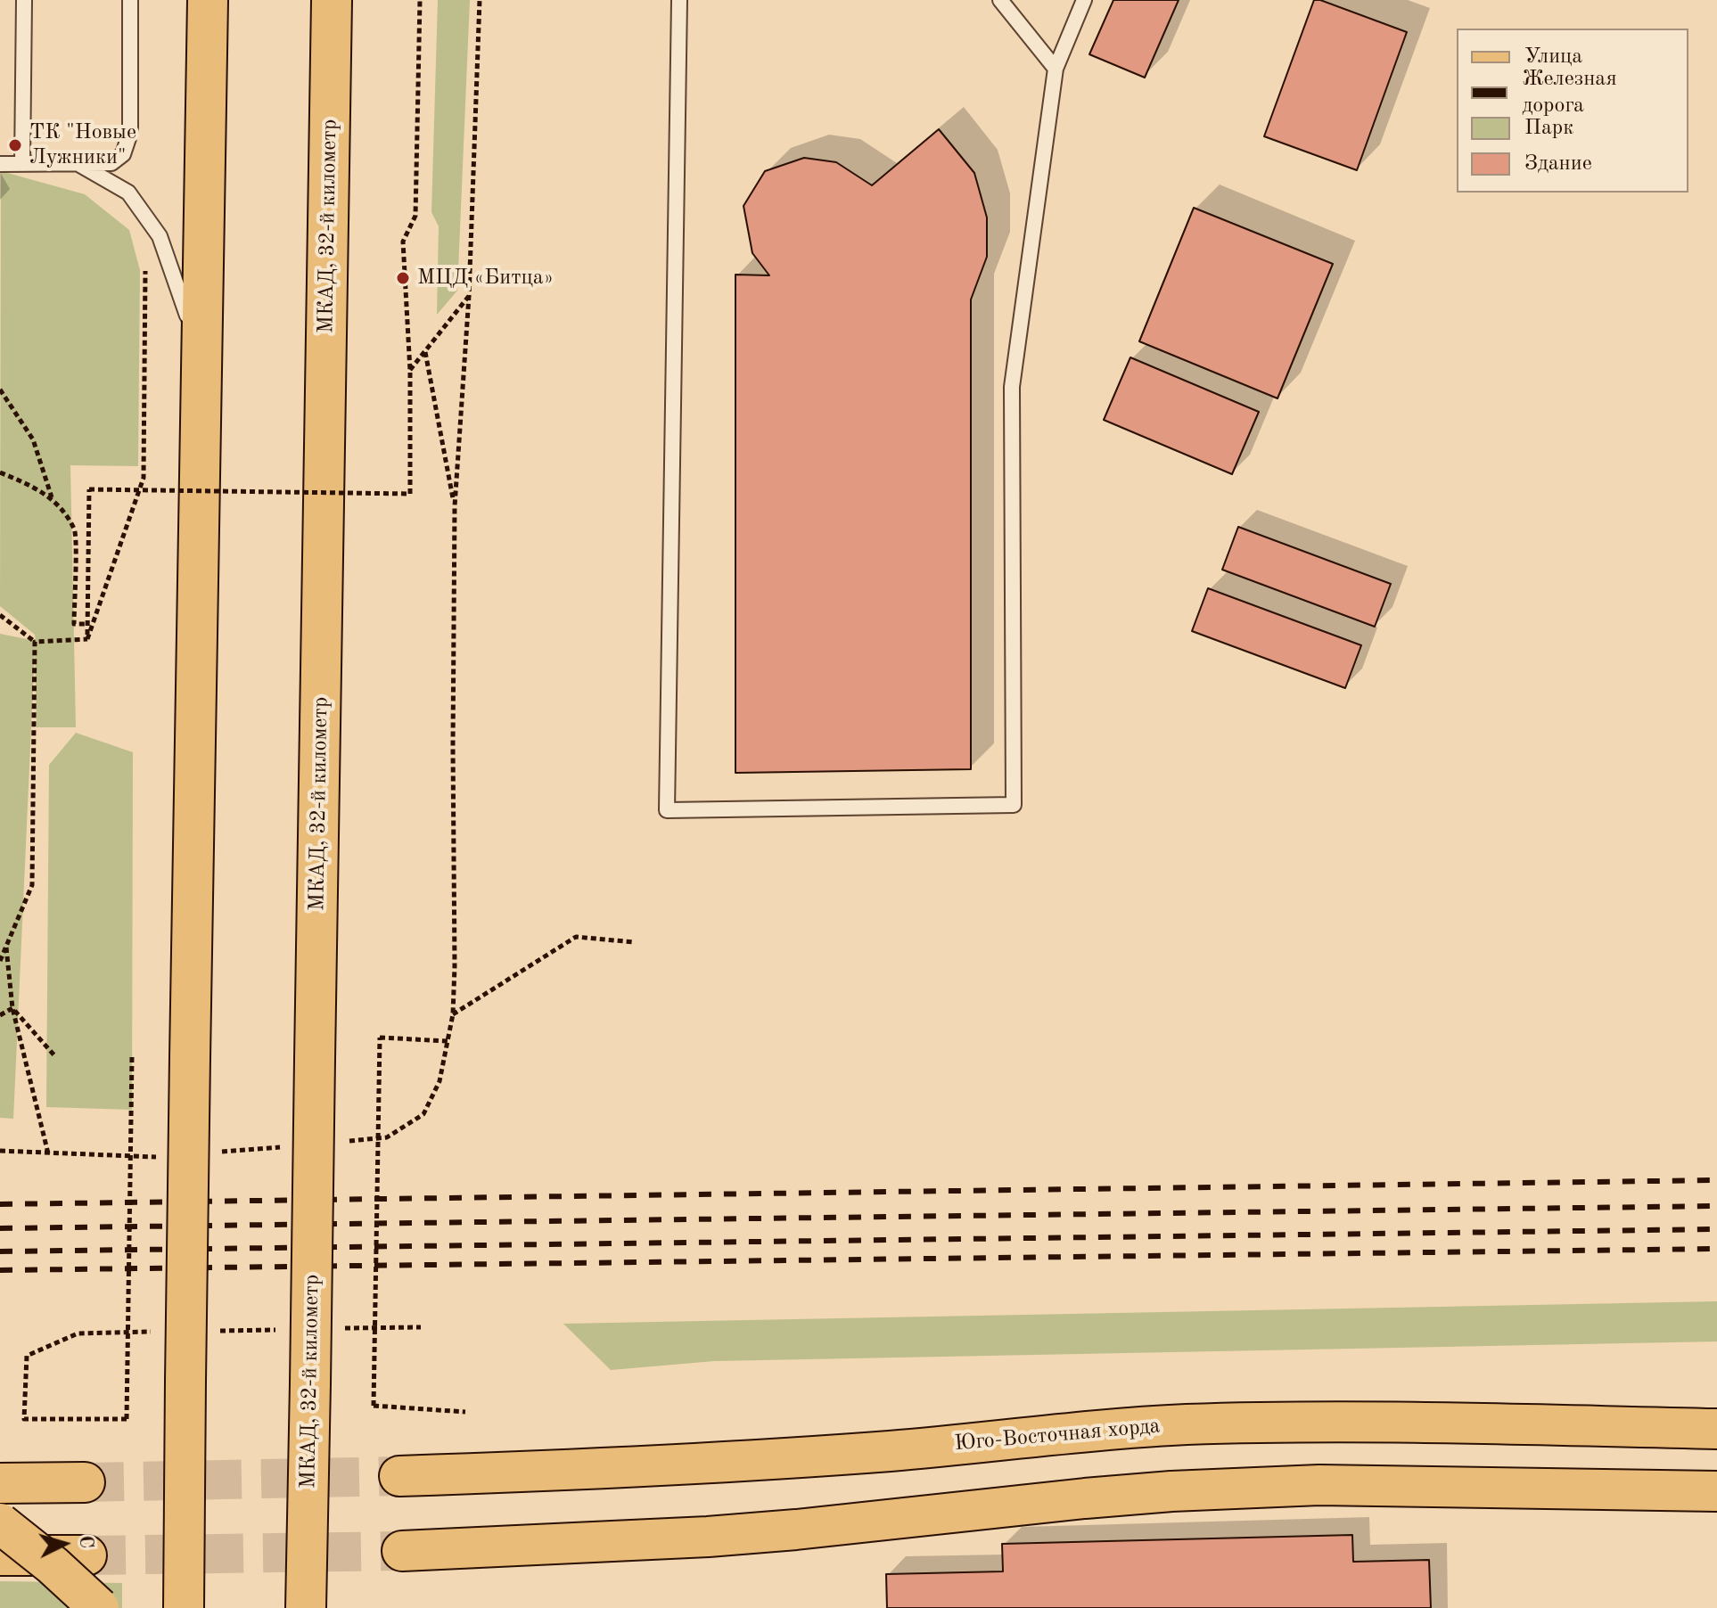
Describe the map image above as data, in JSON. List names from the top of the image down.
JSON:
{
  "streets": {
    "main road": ["МКАД, 32-й километр", "Юго-Восточная хорда"]
  },
  "places": ["ТК \"Новые Лужники\"", "МЦД «Битца»"],
  "legend": [
    "Улица",
    "Железная дорога",
    "Парк",
    "Здание"
  ],
  "north": "right"
}
